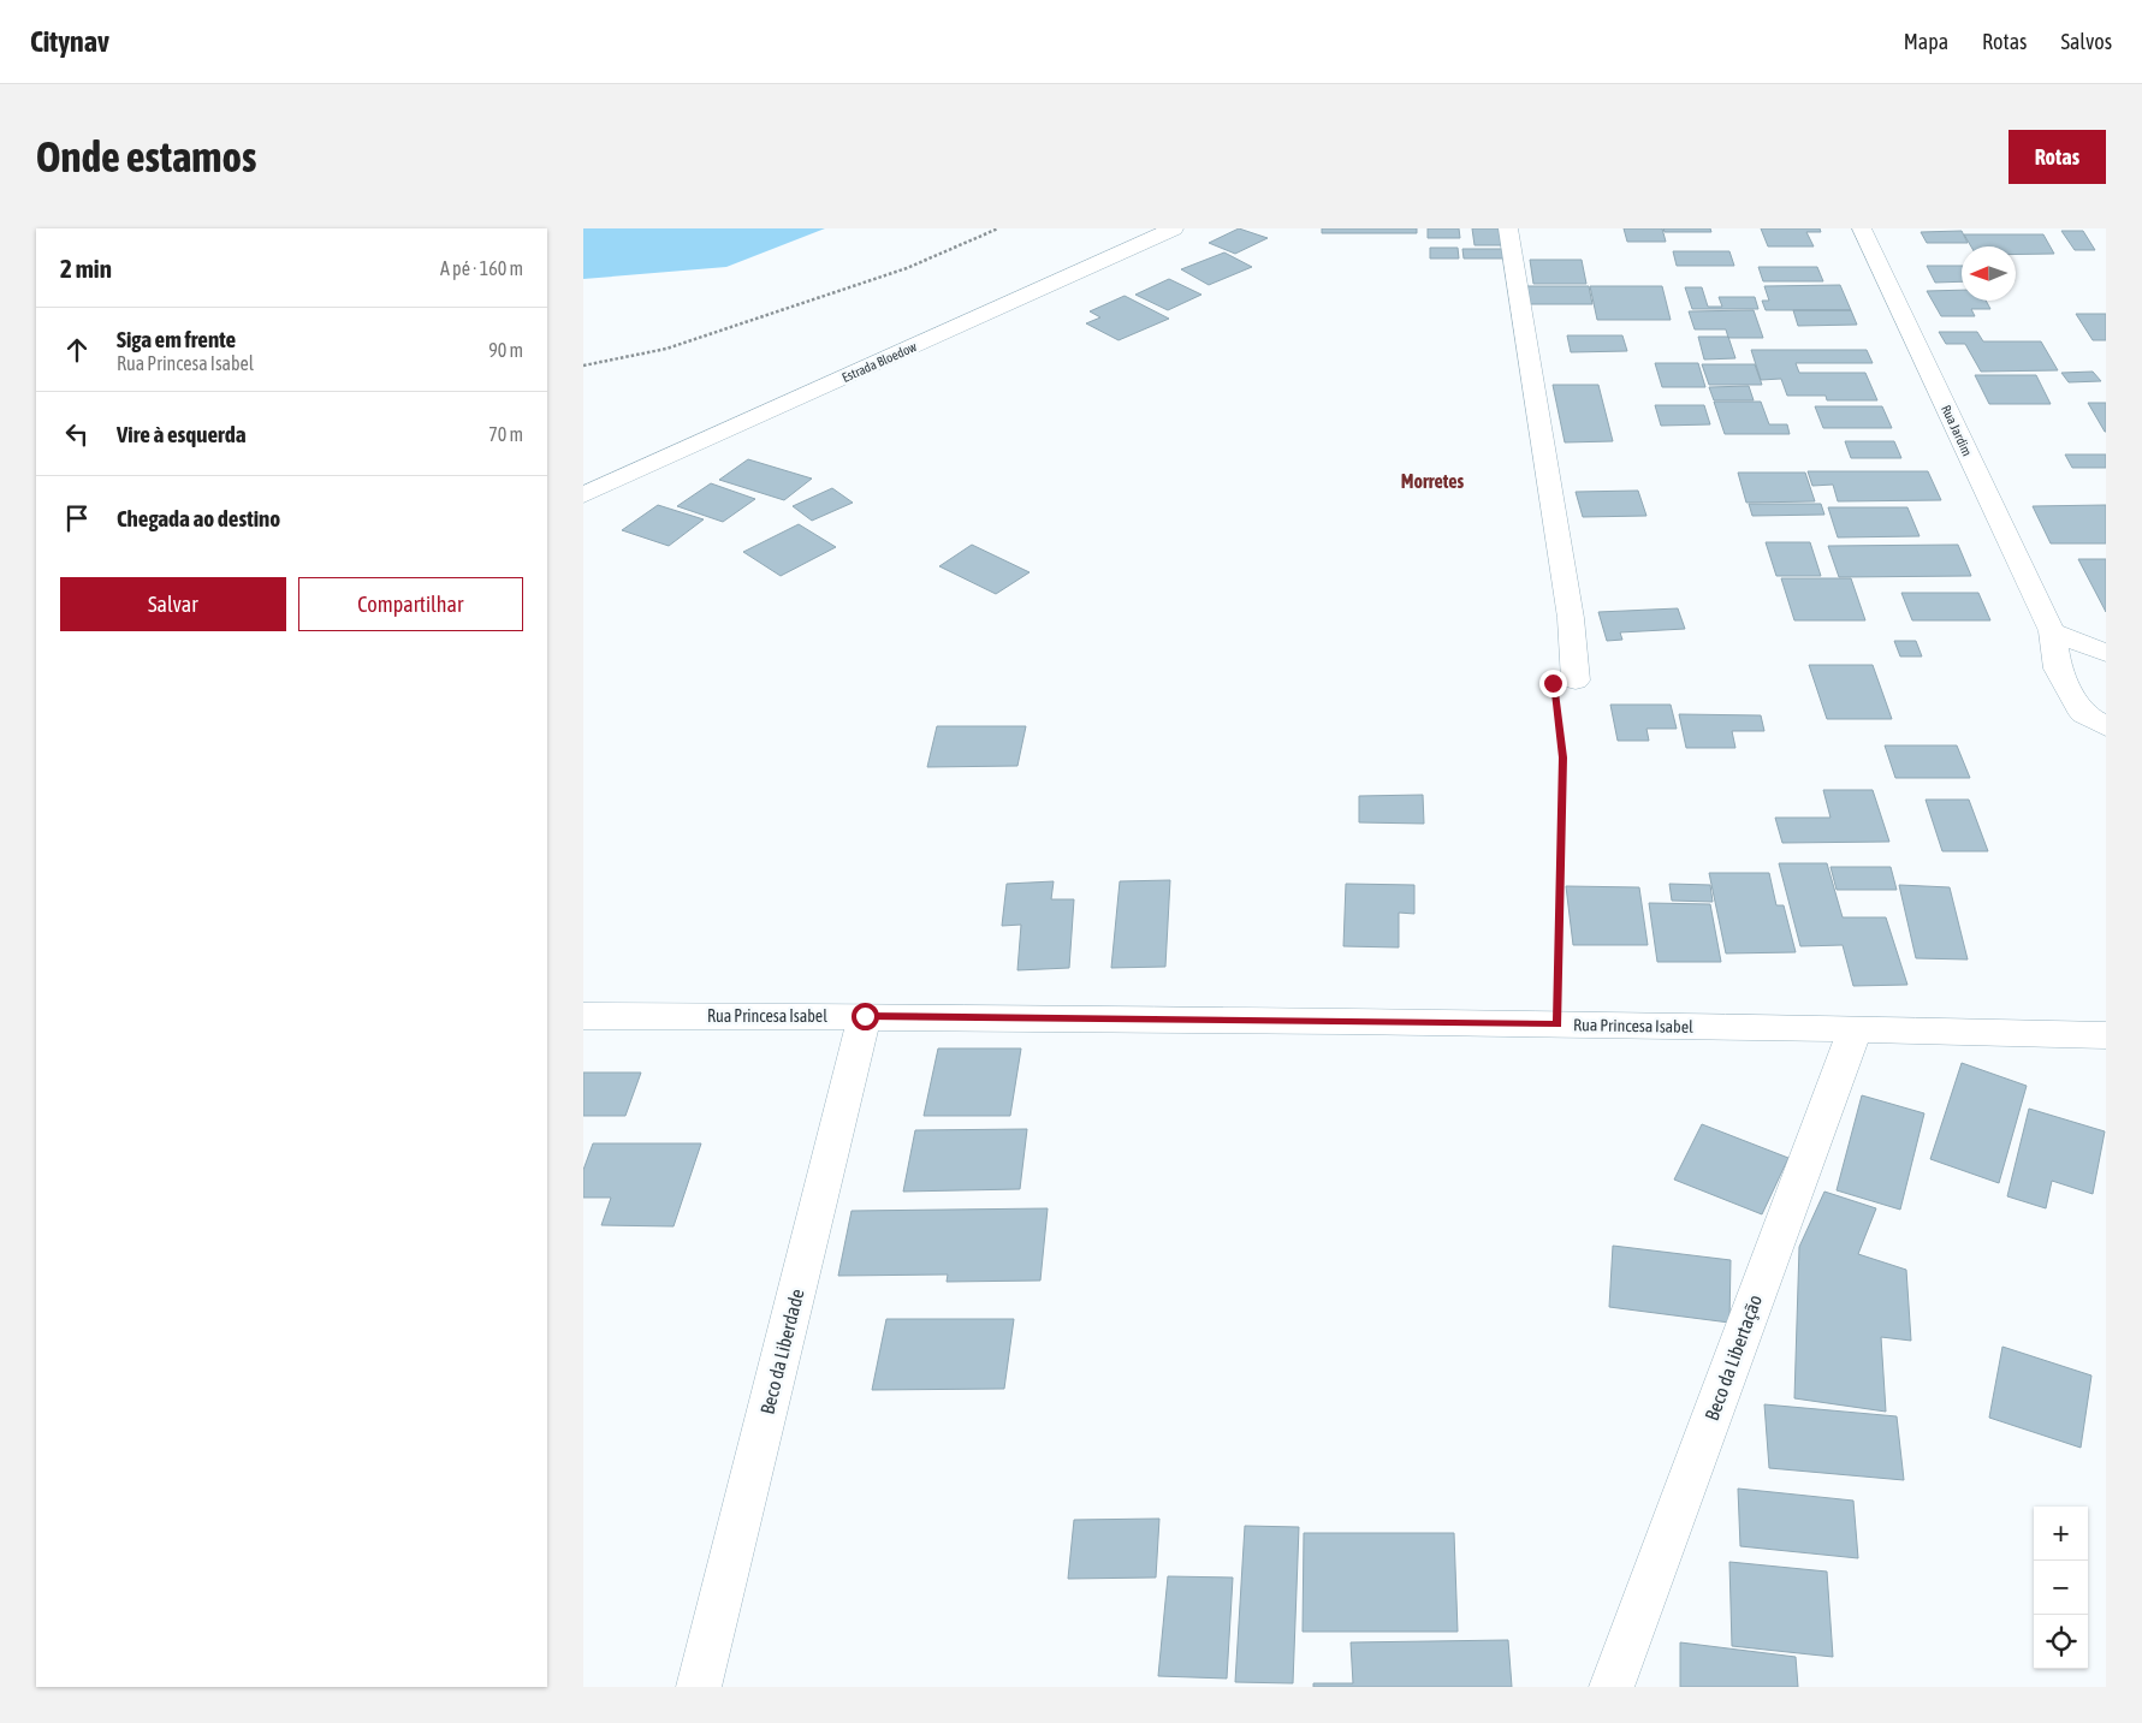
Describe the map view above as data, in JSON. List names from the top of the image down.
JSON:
{
  "streets": {
    "street": [
      "Estrada Bloedow",
      "Rua Jardim",
      "Rua Princesa Isabel",
      "Beco da Liberdade",
      "Beco da Libertação"
    ]
  },
  "crossings": [
    ["Rua Princesa Isabel", "Beco da Liberdade"],
    ["Rua Princesa Isabel", "Beco da Libertação"]
  ],
  "districts": ["Morretes"],
  "north": "left",
  "page": {
    "header": "Citynav",
    "nav": ["Mapa", "Rotas", "Salvos"],
    "buttons": [
      "Rotas",
      ["Salvar", "Compartilhar"]
    ],
    "title": "Onde estamos",
    "heading": ["2 min", "A pé · 160 m"],
    "list": [
      ["Siga em frente", "Rua Princesa Isabel", "90 m"],
      ["Vire à esquerda", "70 m"],
      "Chegada ao destino"
    ],
    "map_buttons": ["+", "−"]
  }
}
